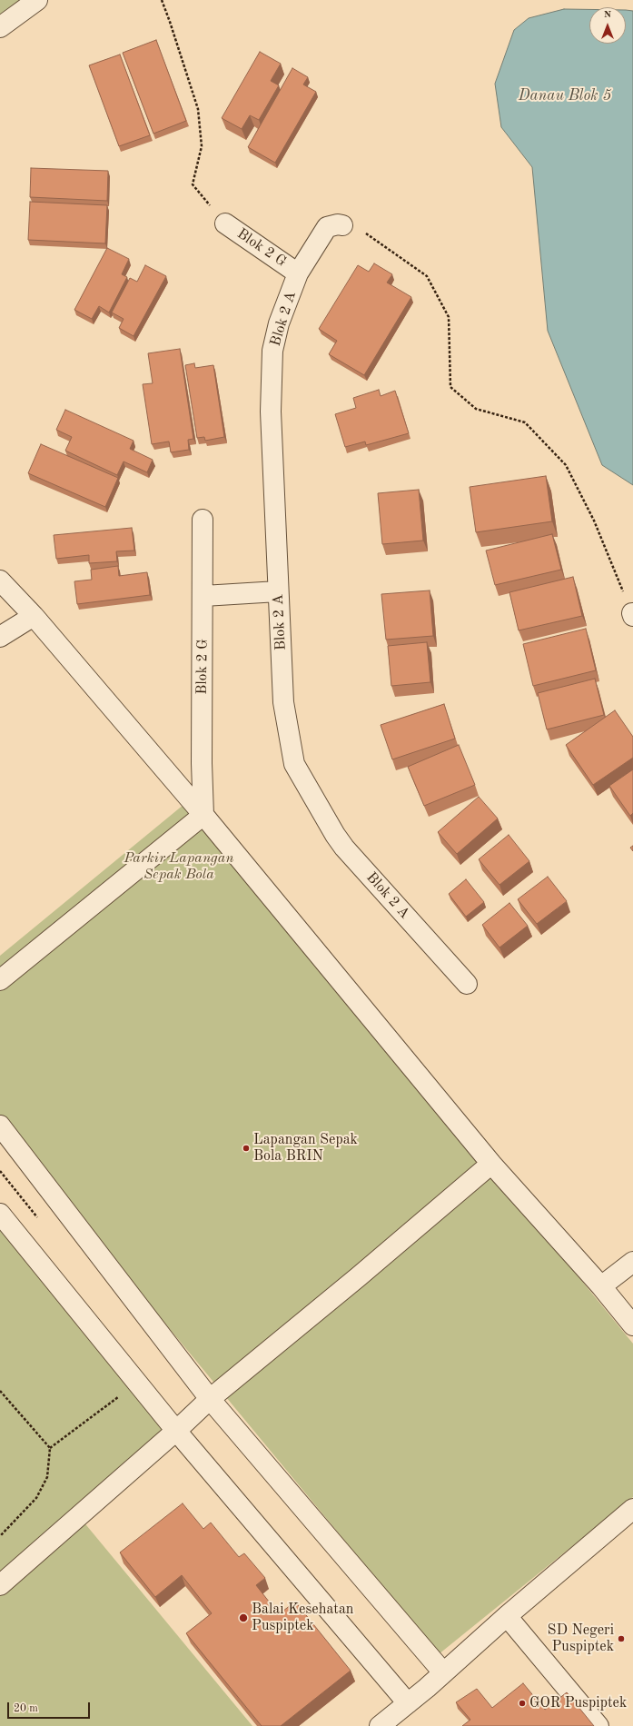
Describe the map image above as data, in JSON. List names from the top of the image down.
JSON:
{
  "streets": {
    "street": ["Blok 2 G", "Blok 2 A"]
  },
  "crossings": [
    ["Blok 2 G", "Blok 2 A"]
  ],
  "water": ["Danau Blok 5"],
  "parks": ["Parkir Lapangan Sepak Bola"],
  "places": [
    "Lapangan Sepak Bola BRIN",
    "Balai Kesehatan Puspiptek",
    "SD Negeri Puspiptek",
    "GOR Puspiptek"
  ],
  "scale_bar": "20 m",
  "north": "top"
}
